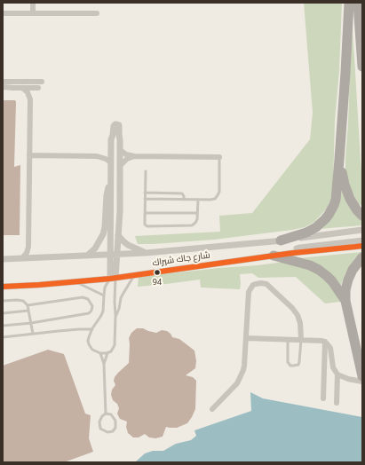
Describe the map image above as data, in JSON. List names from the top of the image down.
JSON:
{
  "streets": {
    "street": ["شارع جاك شيراك"]
  },
  "places": ["94"]
}
